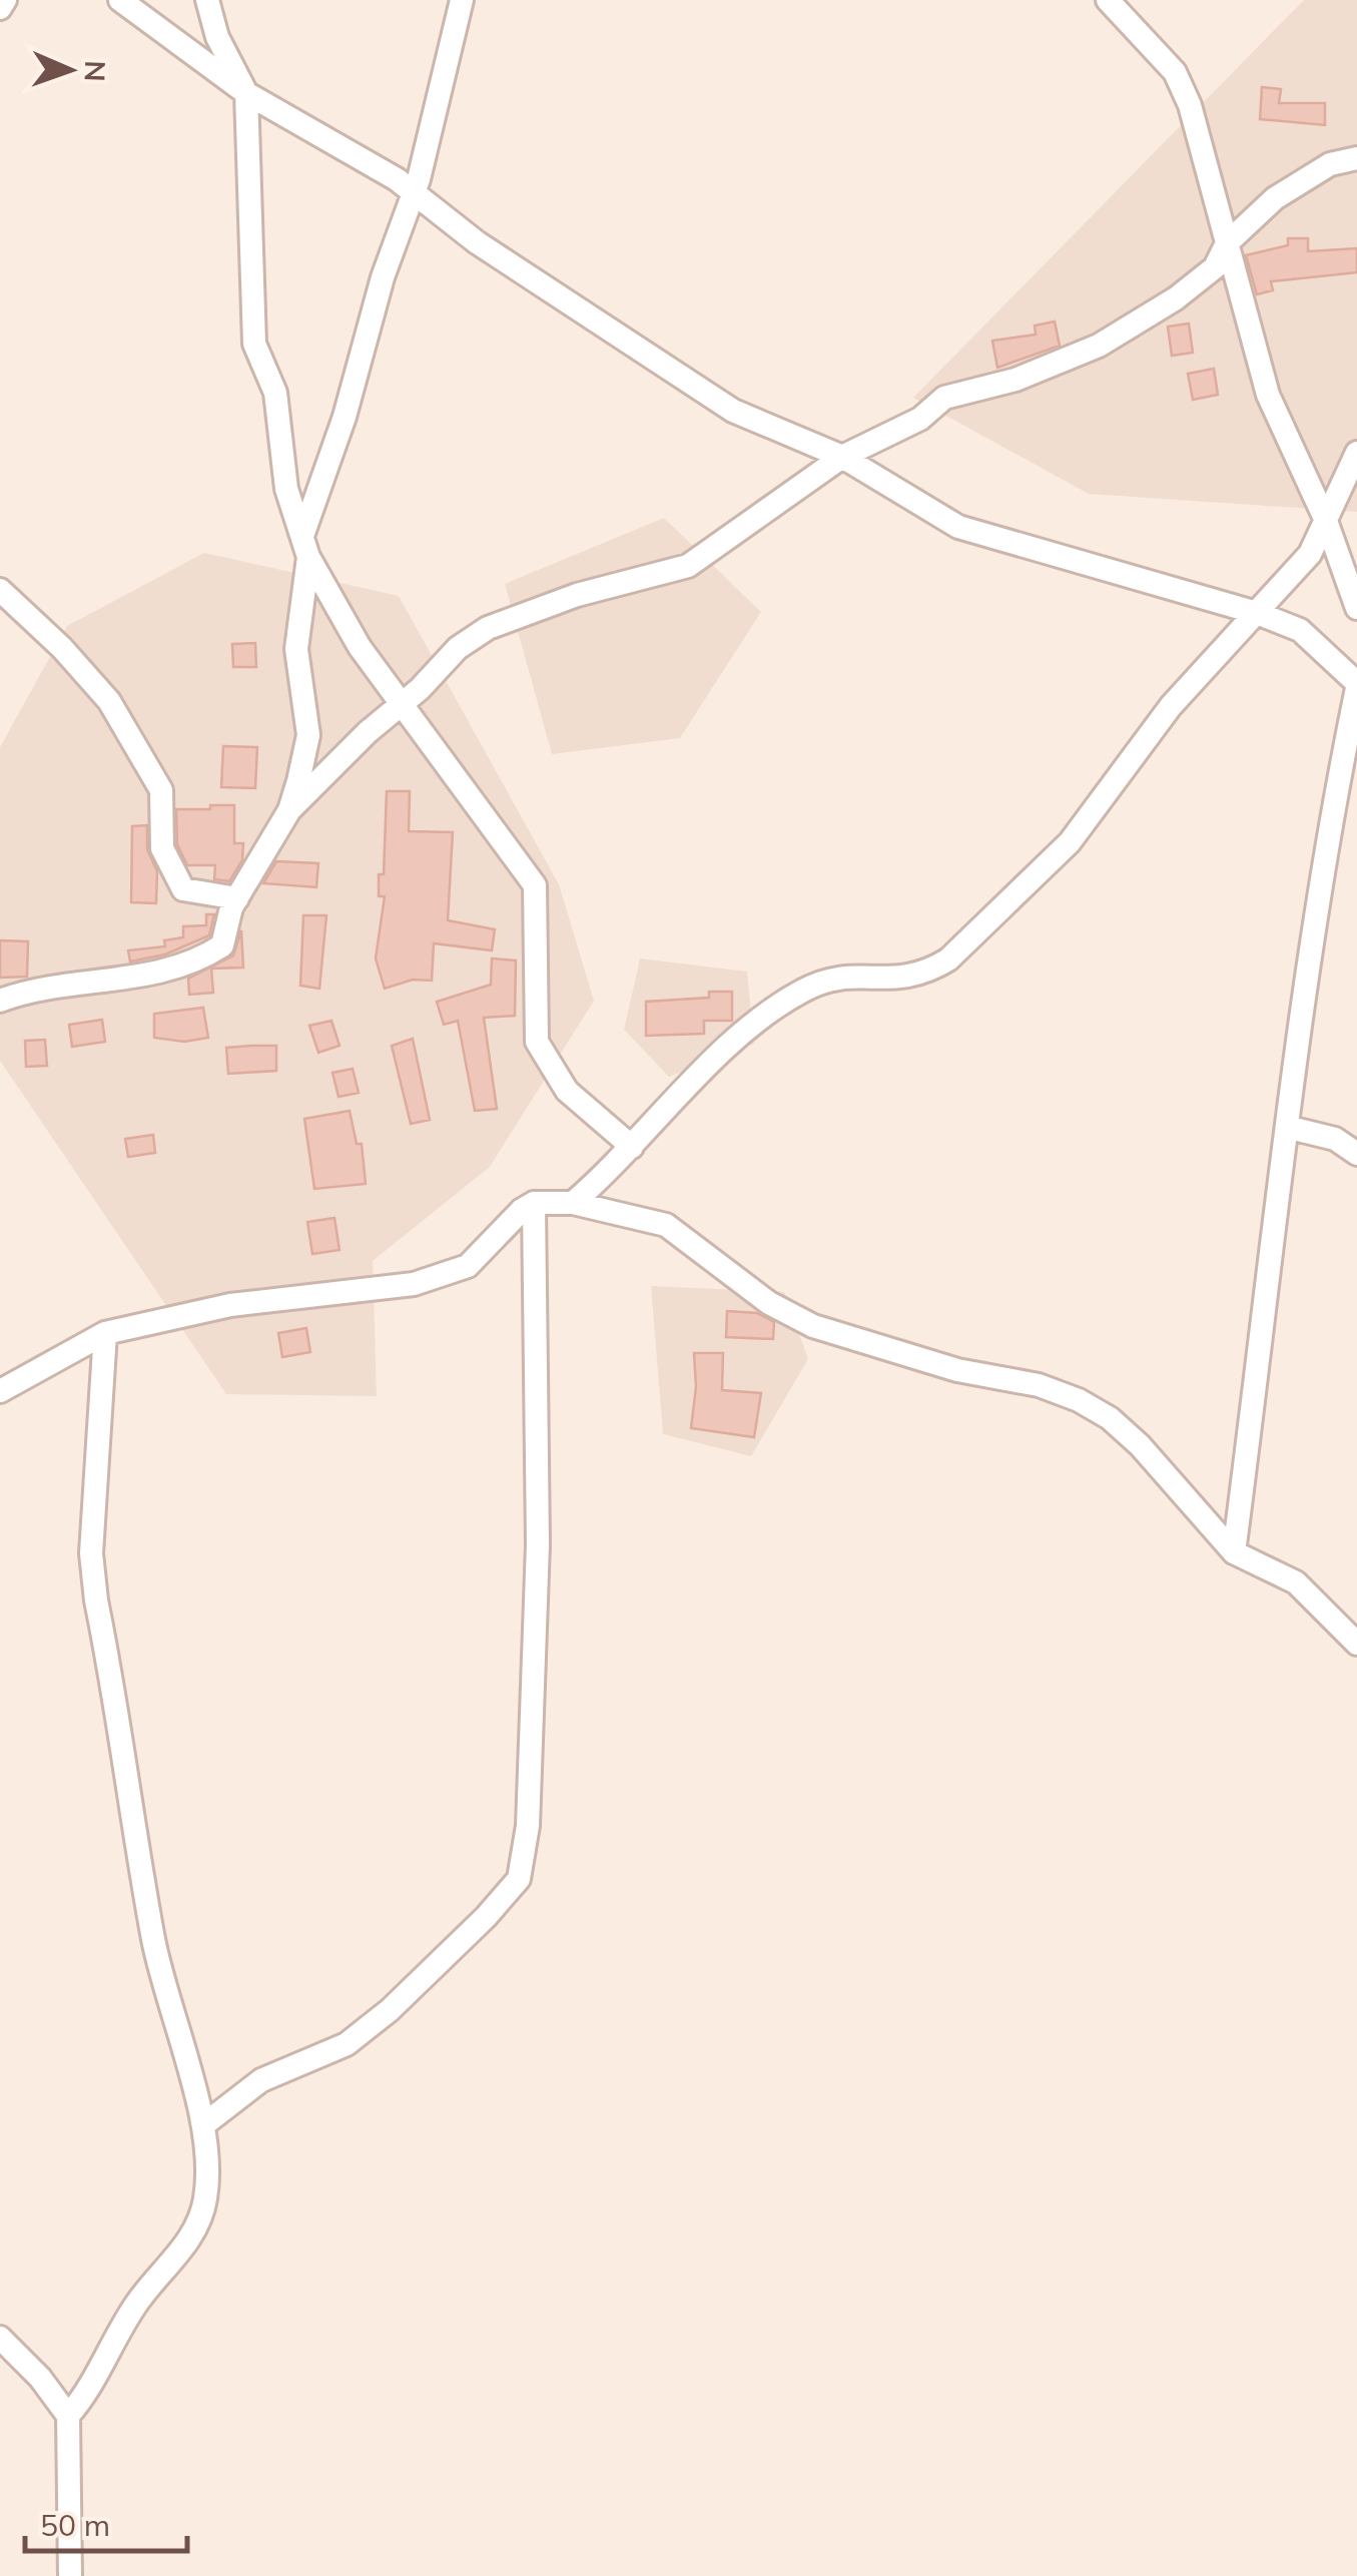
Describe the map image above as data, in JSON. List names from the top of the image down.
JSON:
{
  "scale_bar": "50 m",
  "north": "right"
}
